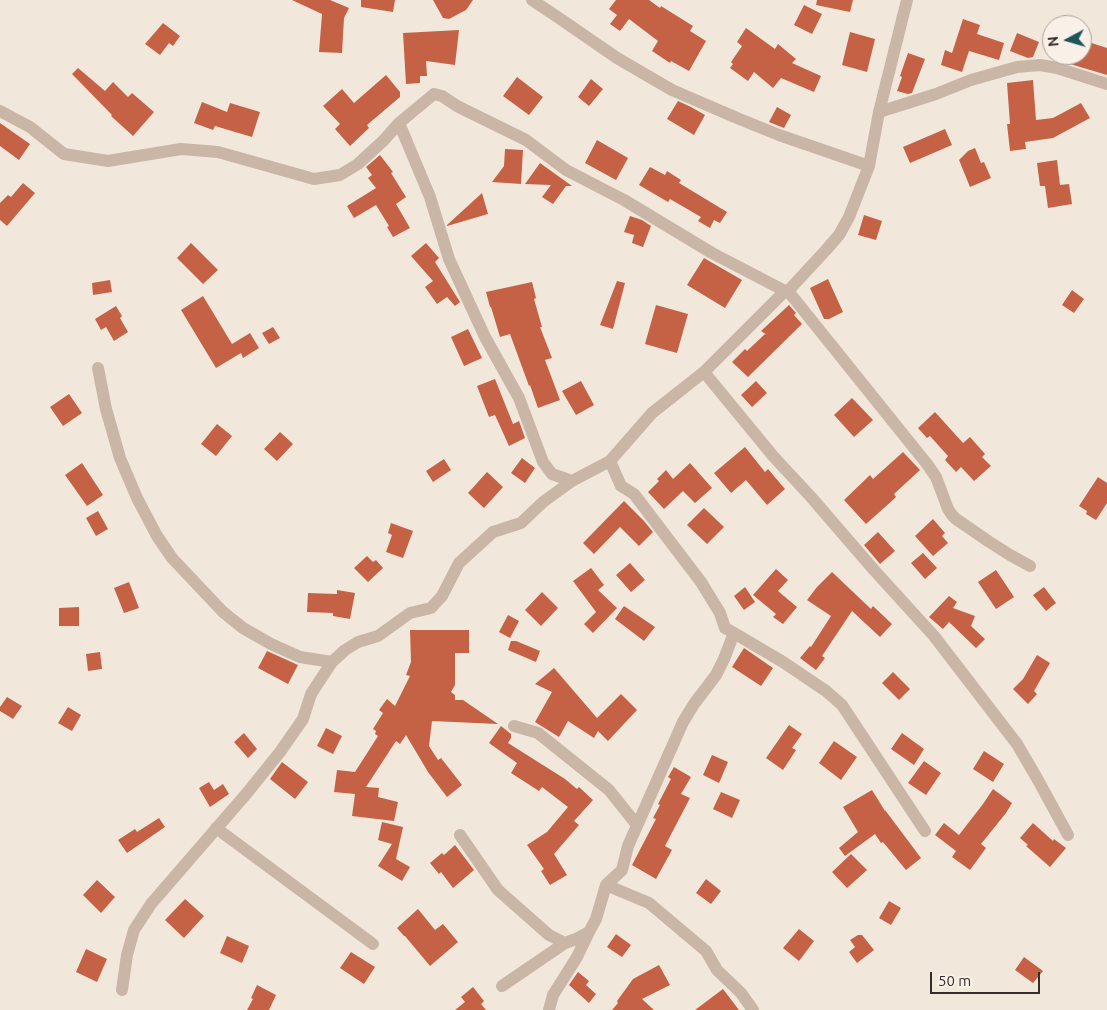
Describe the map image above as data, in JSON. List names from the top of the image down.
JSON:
{
  "scale_bar": "50 m",
  "north": "left"
}
